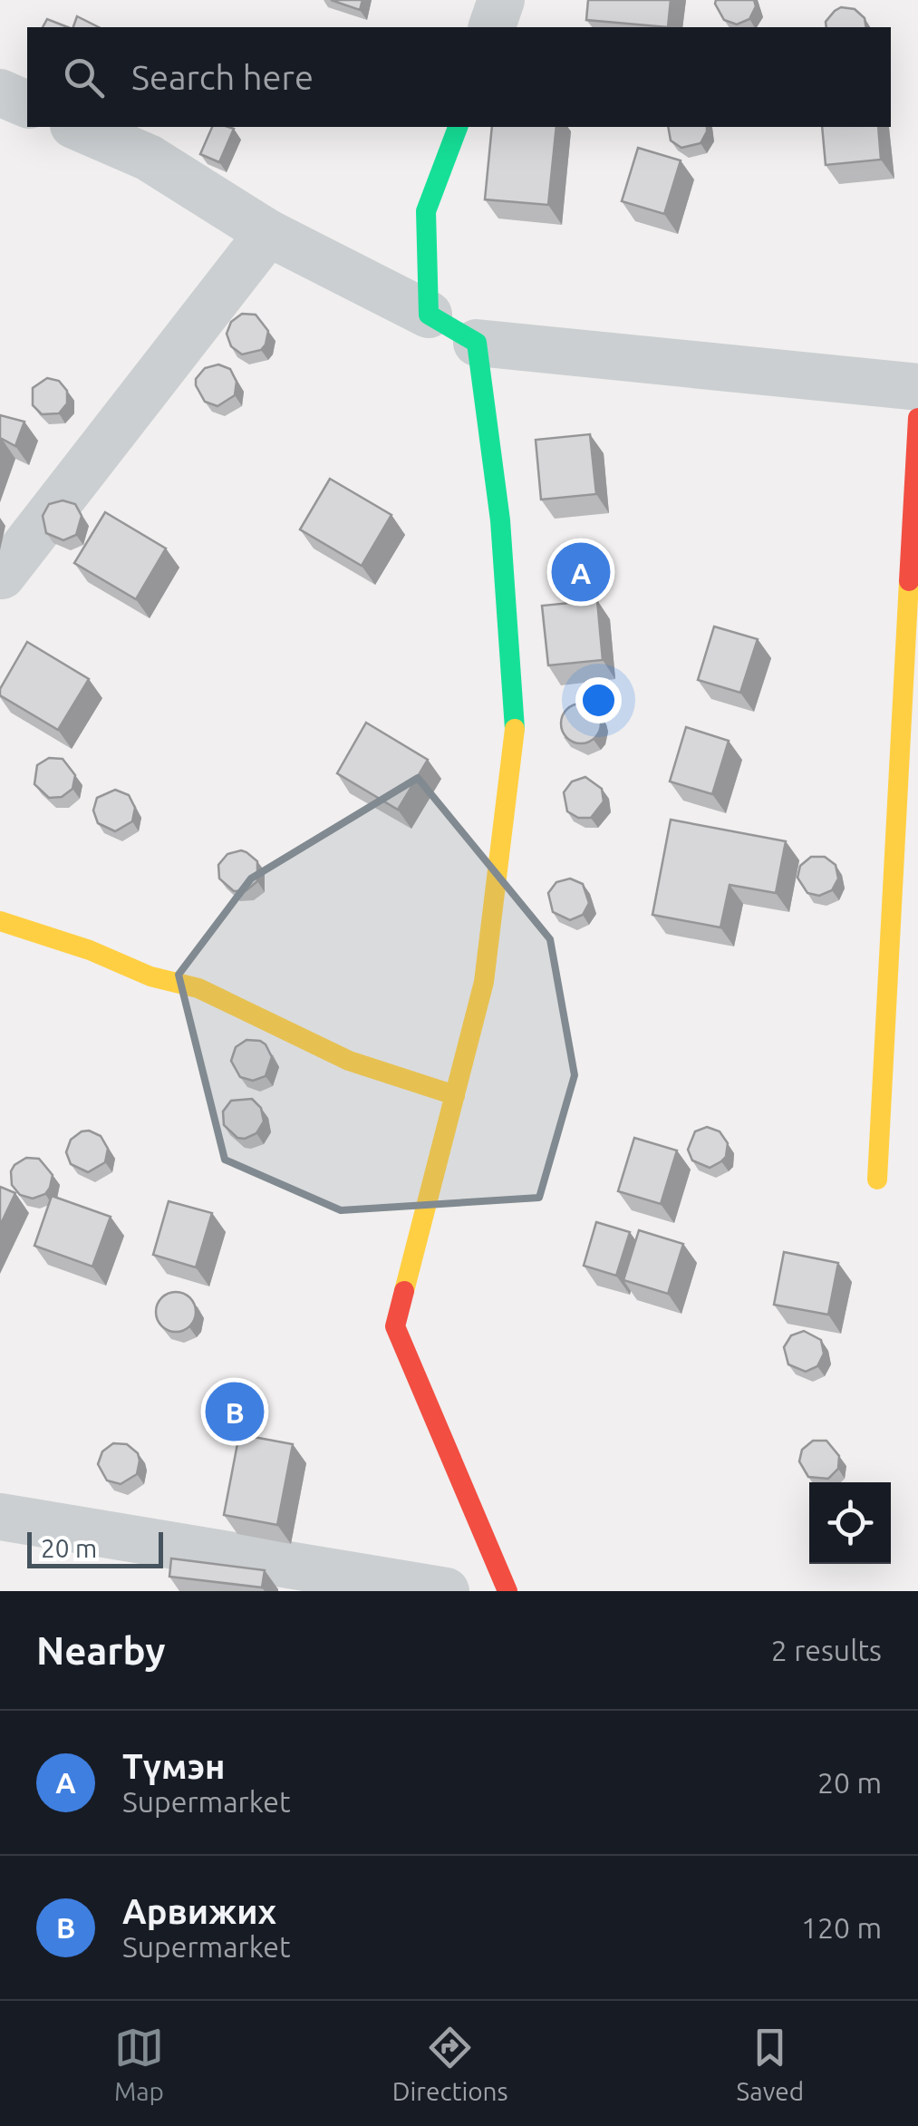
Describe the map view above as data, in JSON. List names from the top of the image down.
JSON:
{
  "scale_bar": "20 m",
  "page": {
    "search": "Search here",
    "pins": ["A", "B"],
    "scale": "20 m",
    "heading": ["Nearby", "2 results"],
    "list": [
      {
        "mark": "A",
        "name": "Түмэн",
        "note": "Supermarket",
        "value": "20 m"
      },
      {
        "mark": "B",
        "name": "Арвижих",
        "note": "Supermarket",
        "value": "120 m"
      }
    ],
    "nav": ["Map", "Directions", "Saved"]
  }
}
